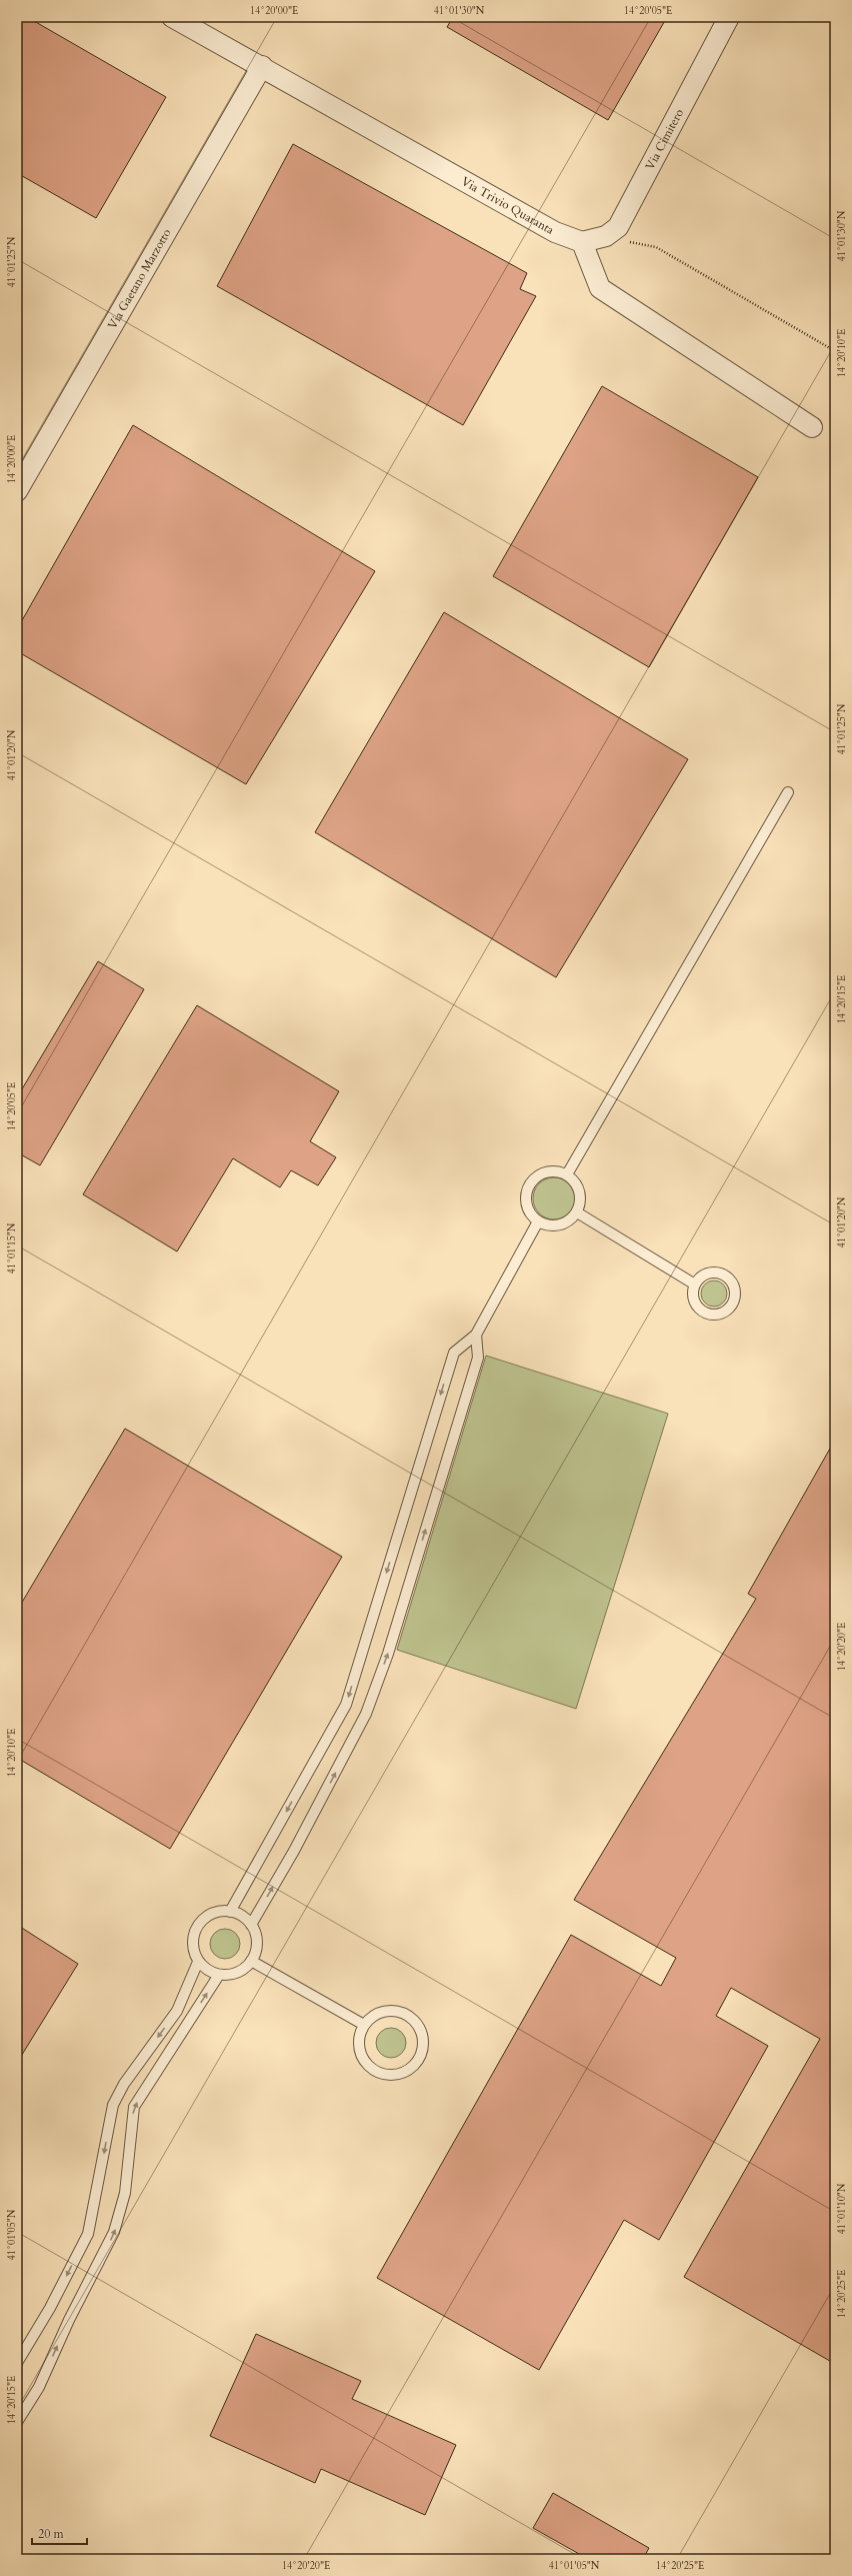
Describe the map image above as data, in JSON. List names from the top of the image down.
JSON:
{
  "streets": {
    "street": ["Via Cimitero", "Via Trivio Quaranta", "Via Gaetano Marzotto"]
  },
  "crossings": [
    ["Via Cimitero", "Via Trivio Quaranta"],
    ["Via Trivio Quaranta", "Via Gaetano Marzotto"]
  ],
  "scale_bar": "20 m",
  "coordinates": [
    "14°20'00\"E",
    "41°01'30\"N",
    "14°20'05\"E",
    "41°01'25\"N",
    "14°20'10\"E",
    "41°01'20\"N",
    "14°20'15\"E",
    "41°01'15\"N",
    "14°20'20\"E",
    "41°01'10\"N",
    "41°01'05\"N",
    "14°20'25\"E"
  ]
}
